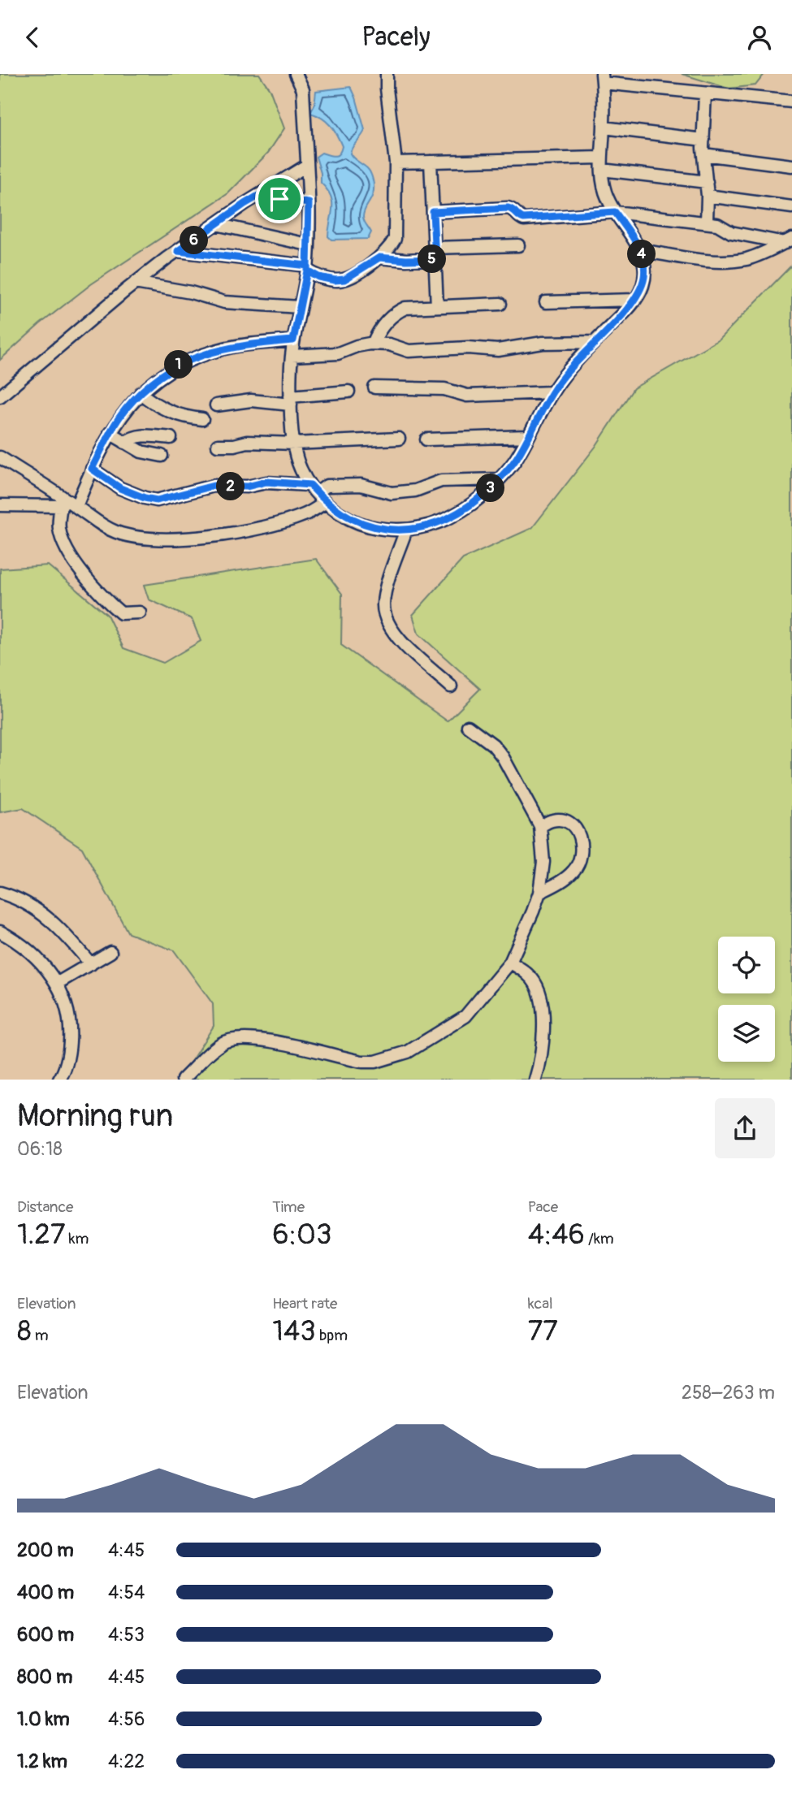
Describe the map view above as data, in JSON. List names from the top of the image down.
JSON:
{
  "page": {
    "header": "Pacely",
    "pins": [
      "6",
      "4",
      "5",
      "1",
      "2",
      "3"
    ],
    "heading": ["Morning run", "06:18"],
    "stats": [
      ["Distance", "1.27 km"],
      ["Time", "6:03"],
      ["Pace", "4:46 /km"],
      ["Elevation", "8 m"],
      ["Heart rate", "143 bpm"],
      ["kcal", "77"]
    ],
    "chart": ["Elevation", "258–263 m"],
    "list": [
      {
        "name": "200 m",
        "note": "4:45"
      },
      {
        "name": "400 m",
        "note": "4:54"
      },
      {
        "name": "600 m",
        "note": "4:53"
      },
      {
        "name": "800 m",
        "note": "4:45"
      },
      {
        "name": "1.0 km",
        "note": "4:56"
      },
      {
        "name": "1.2 km",
        "note": "4:22"
      }
    ]
  }
}
